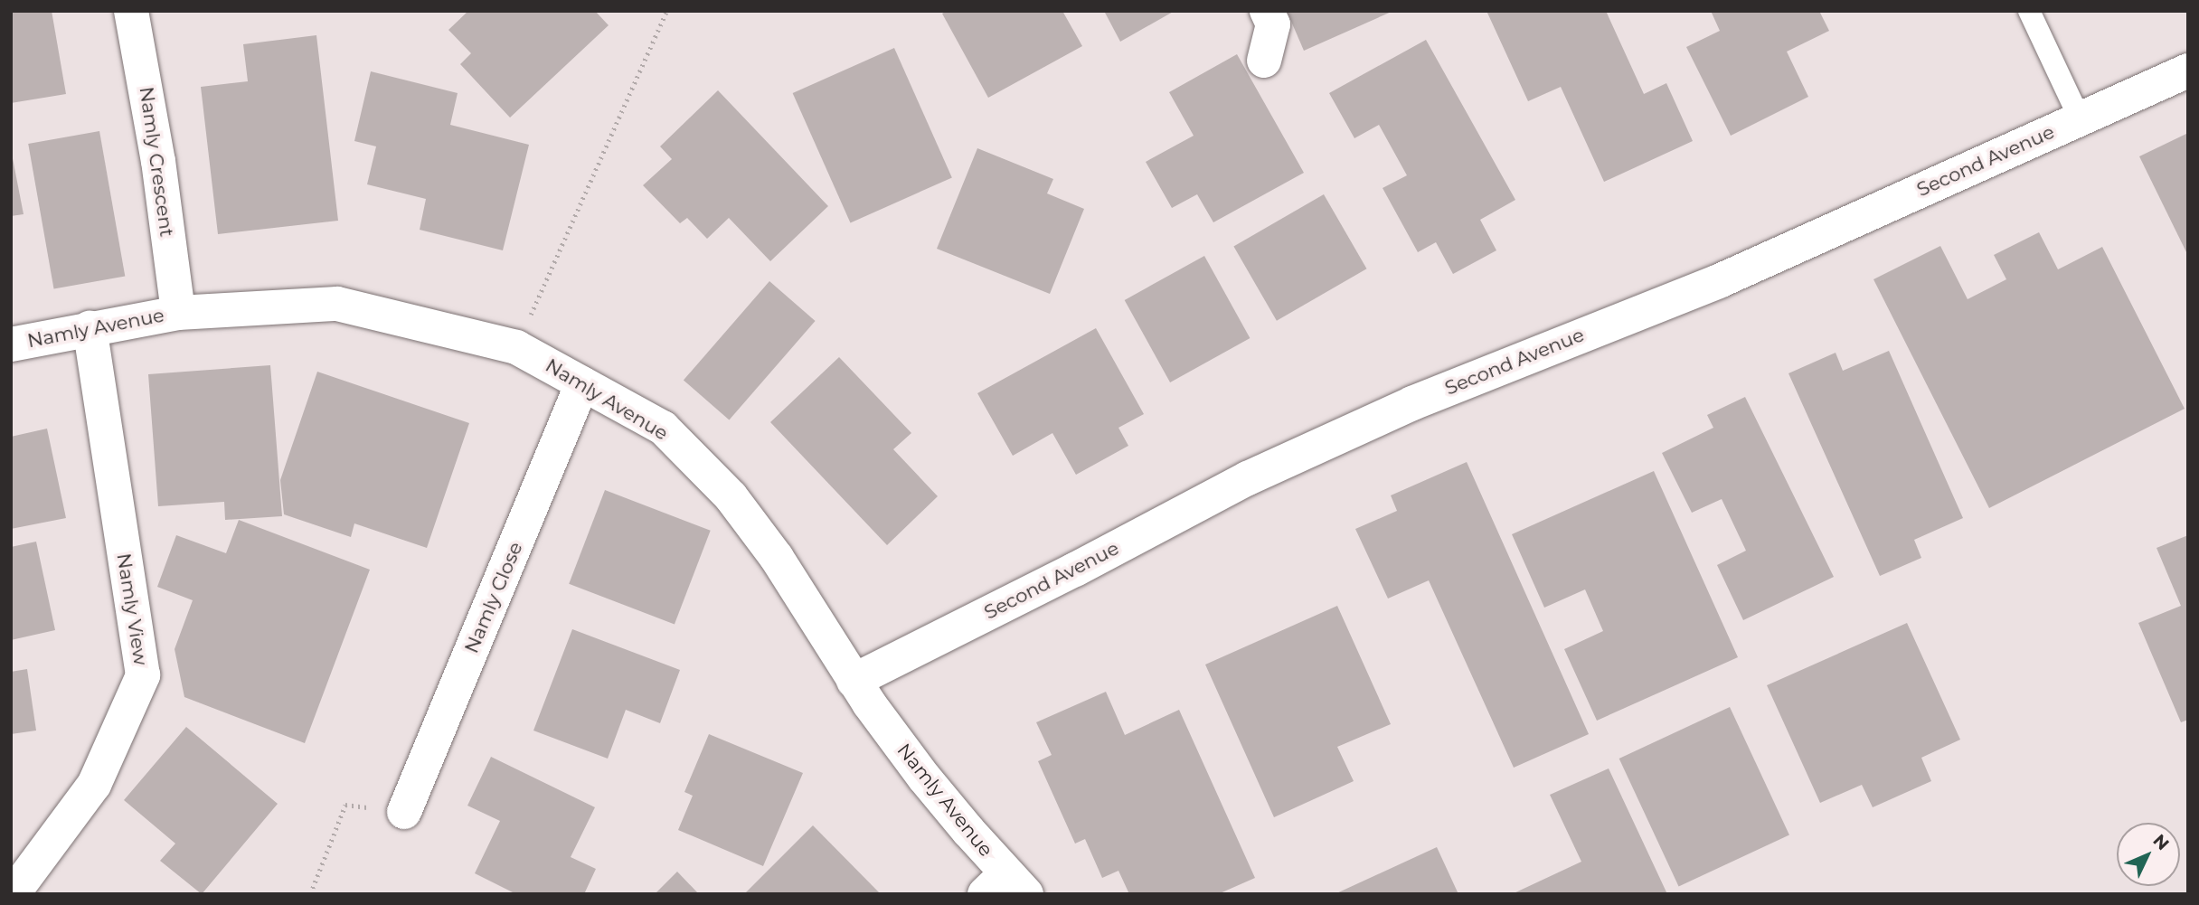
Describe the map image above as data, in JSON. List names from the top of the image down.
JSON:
{
  "streets": {
    "street": [
      "Second Avenue",
      "Namly Crescent",
      "Namly Avenue",
      "Namly Close",
      "Namly View"
    ]
  },
  "crossings": [
    ["Second Avenue", "Namly Avenue"],
    ["Namly Crescent", "Namly Avenue"],
    ["Namly Avenue", "Namly Close"],
    ["Namly Avenue", "Namly View"]
  ],
  "north": "top right"
}
